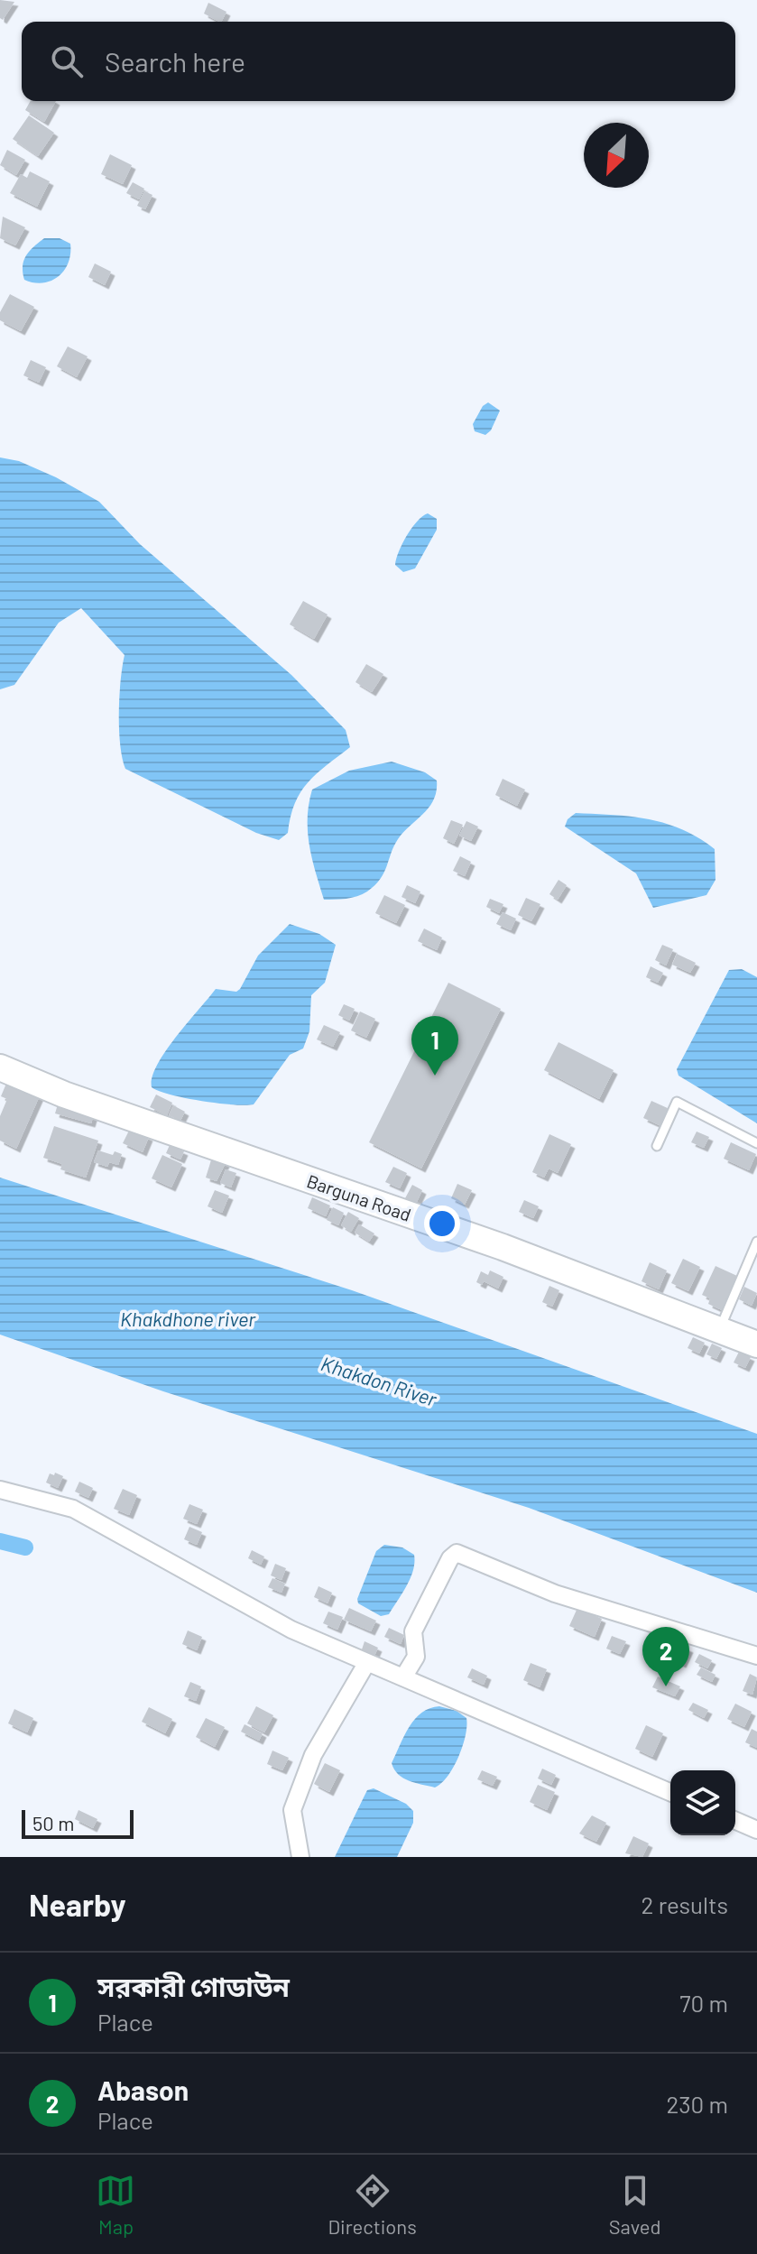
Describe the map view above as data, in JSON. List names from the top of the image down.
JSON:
{
  "streets": {
    "main road": ["Barguna Road"]
  },
  "water": ["Khakdhone river", "Khakdon River"],
  "scale_bar": "50 m",
  "north": "bottom left",
  "page": {
    "search": "Search here",
    "pins": ["1", "2"],
    "scale": "50 m",
    "heading": ["Nearby", "2 results"],
    "list": [
      {
        "mark": "1",
        "name": "সরকারী গোডাউন",
        "note": "Place",
        "value": "70 m"
      },
      {
        "mark": "2",
        "name": "Abason",
        "note": "Place",
        "value": "230 m"
      }
    ],
    "nav": ["Map", "Directions", "Saved"]
  }
}
